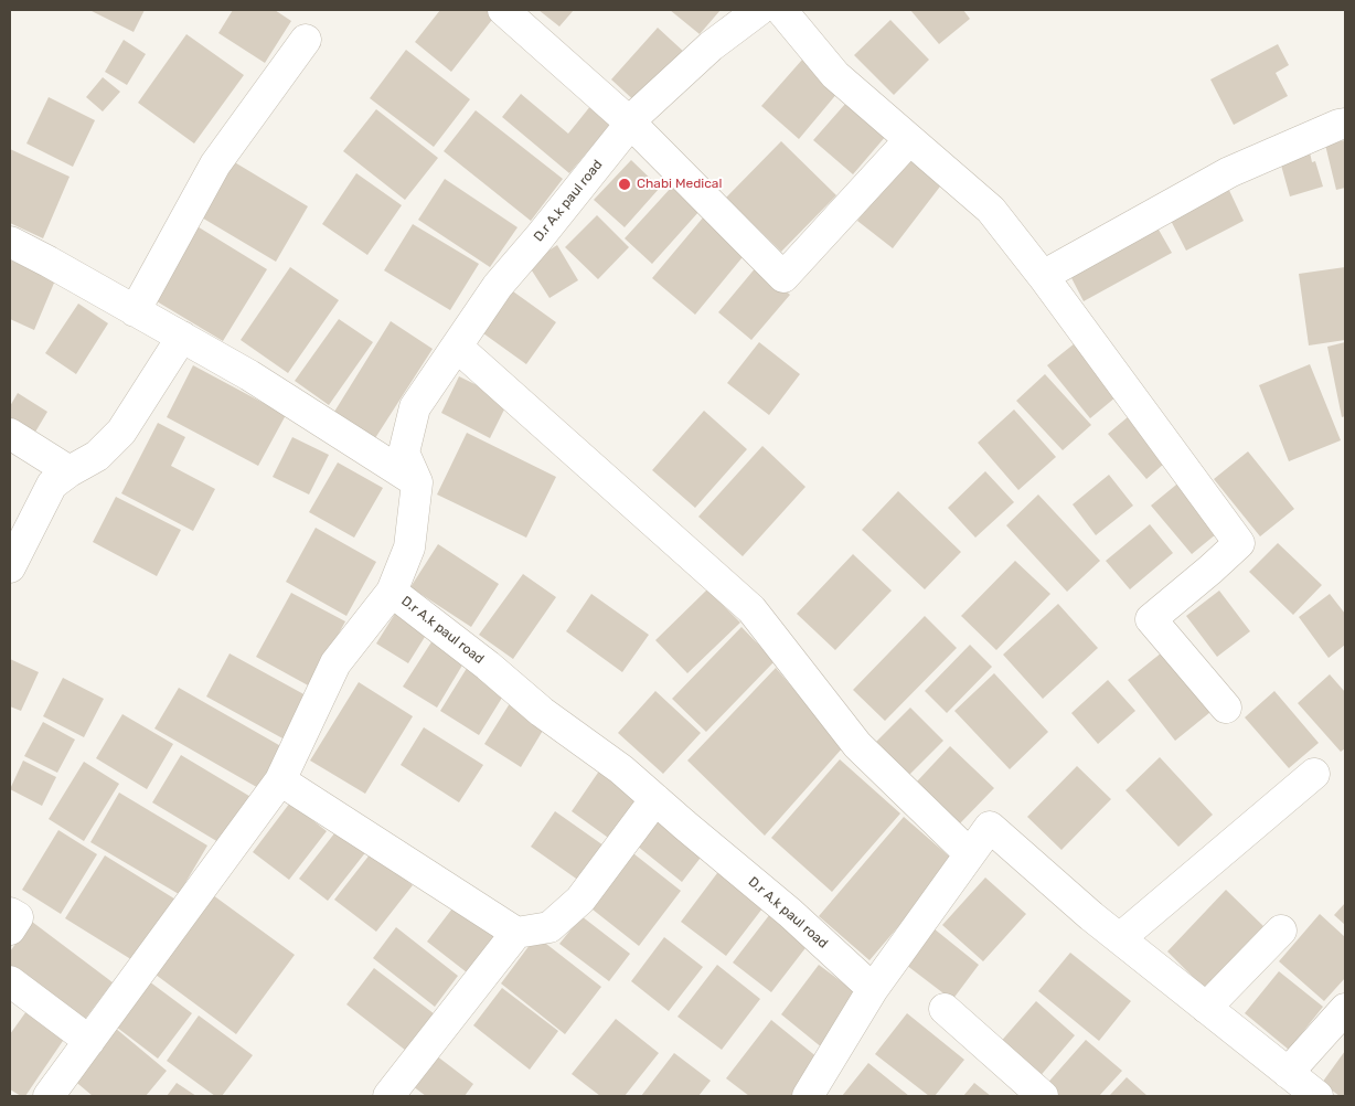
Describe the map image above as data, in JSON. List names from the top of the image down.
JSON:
{
  "streets": {
    "street": ["D.r A.k paul road"]
  },
  "places": ["Chabi Medical"]
}
